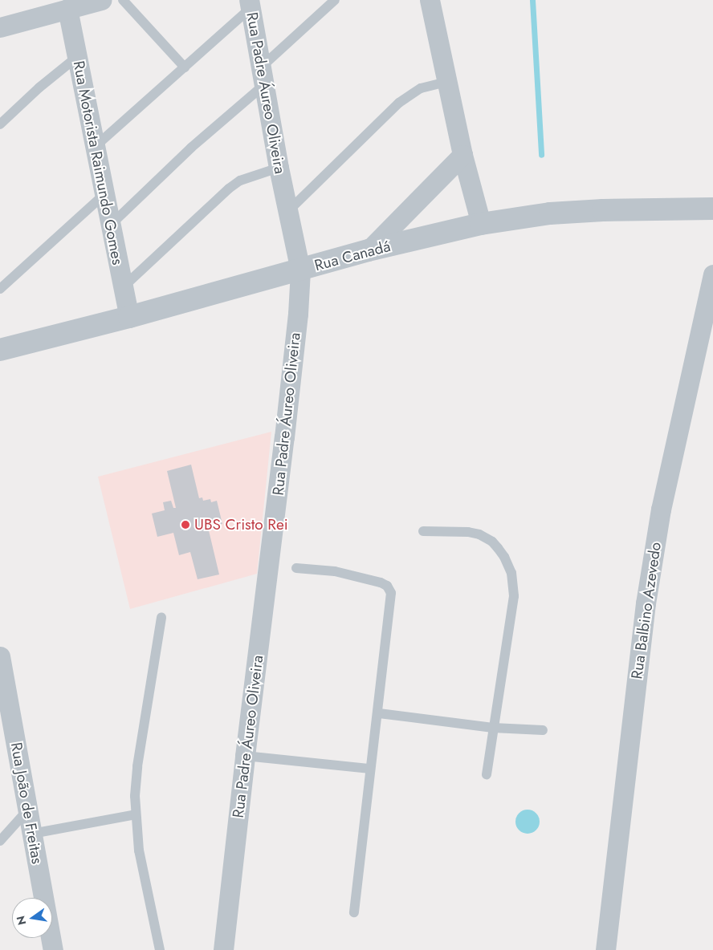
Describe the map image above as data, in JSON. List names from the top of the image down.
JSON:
{
  "streets": {
    "street": [
      "Rua Padre Áureo Oliveira",
      "Rua Motorista Raimundo Gomes",
      "Rua Canadá",
      "Rua Balbino Azevedo",
      "Rua João de Freitas"
    ]
  },
  "crossings": [
    ["Rua Padre Áureo Oliveira", "Rua Canadá"],
    ["Rua Motorista Raimundo Gomes", "Rua Canadá"]
  ],
  "places": ["UBS Cristo Rei"],
  "north": "left"
}
